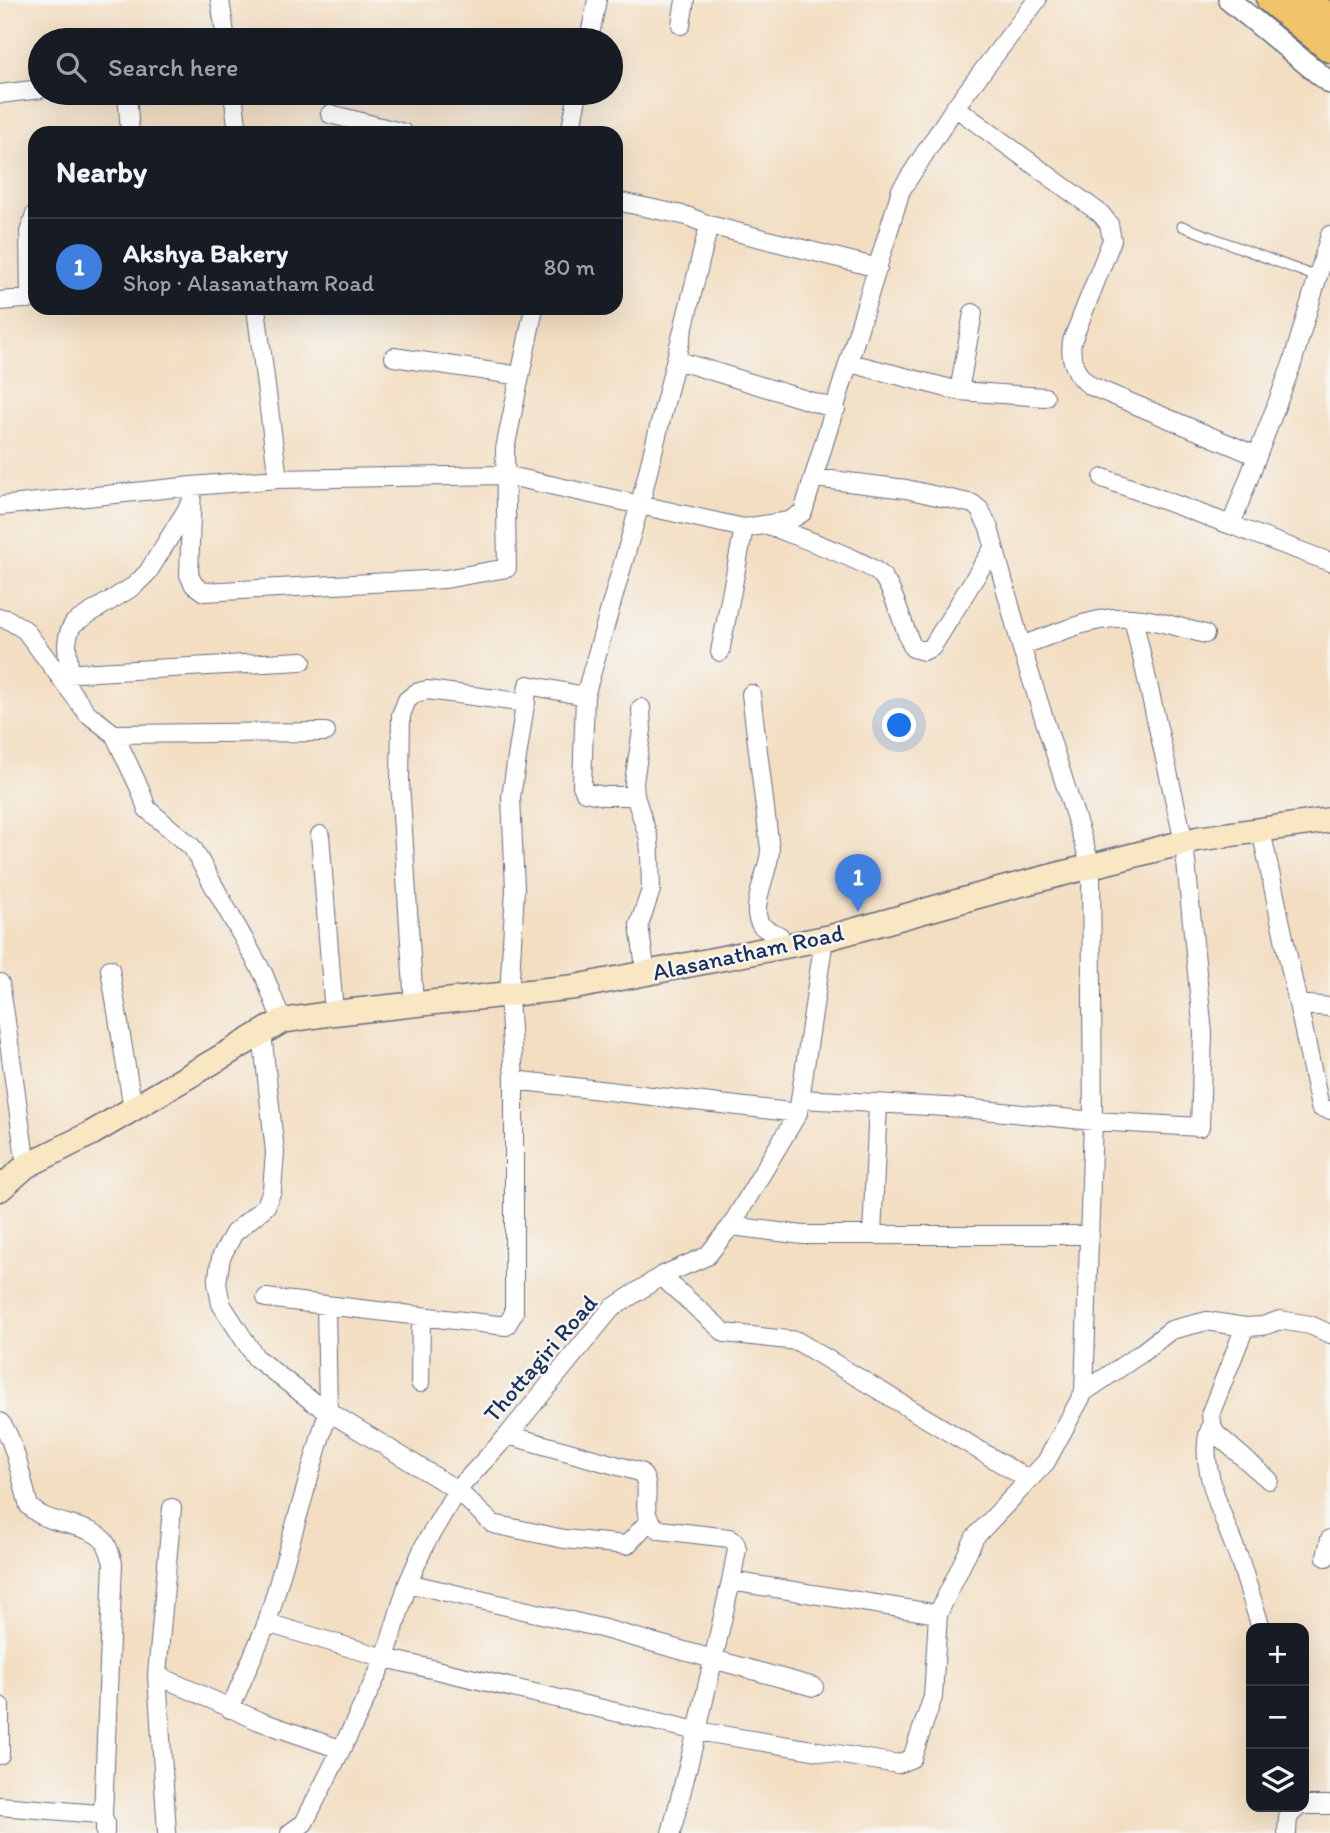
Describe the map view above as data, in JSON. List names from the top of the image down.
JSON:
{
  "streets": {
    "main road": ["Alasanatham Road"],
    "street": ["Thottagiri Road"]
  },
  "crossings": [
    ["Alasanatham Road", "Thottagiri Road"]
  ],
  "page": {
    "search": "Search here",
    "heading": "Nearby",
    "list": [
      {
        "mark": "1",
        "name": "Akshya Bakery",
        "note": "Shop · Alasanatham Road",
        "value": "80 m"
      }
    ],
    "pins": "1",
    "map_buttons": ["+", "−"]
  }
}
